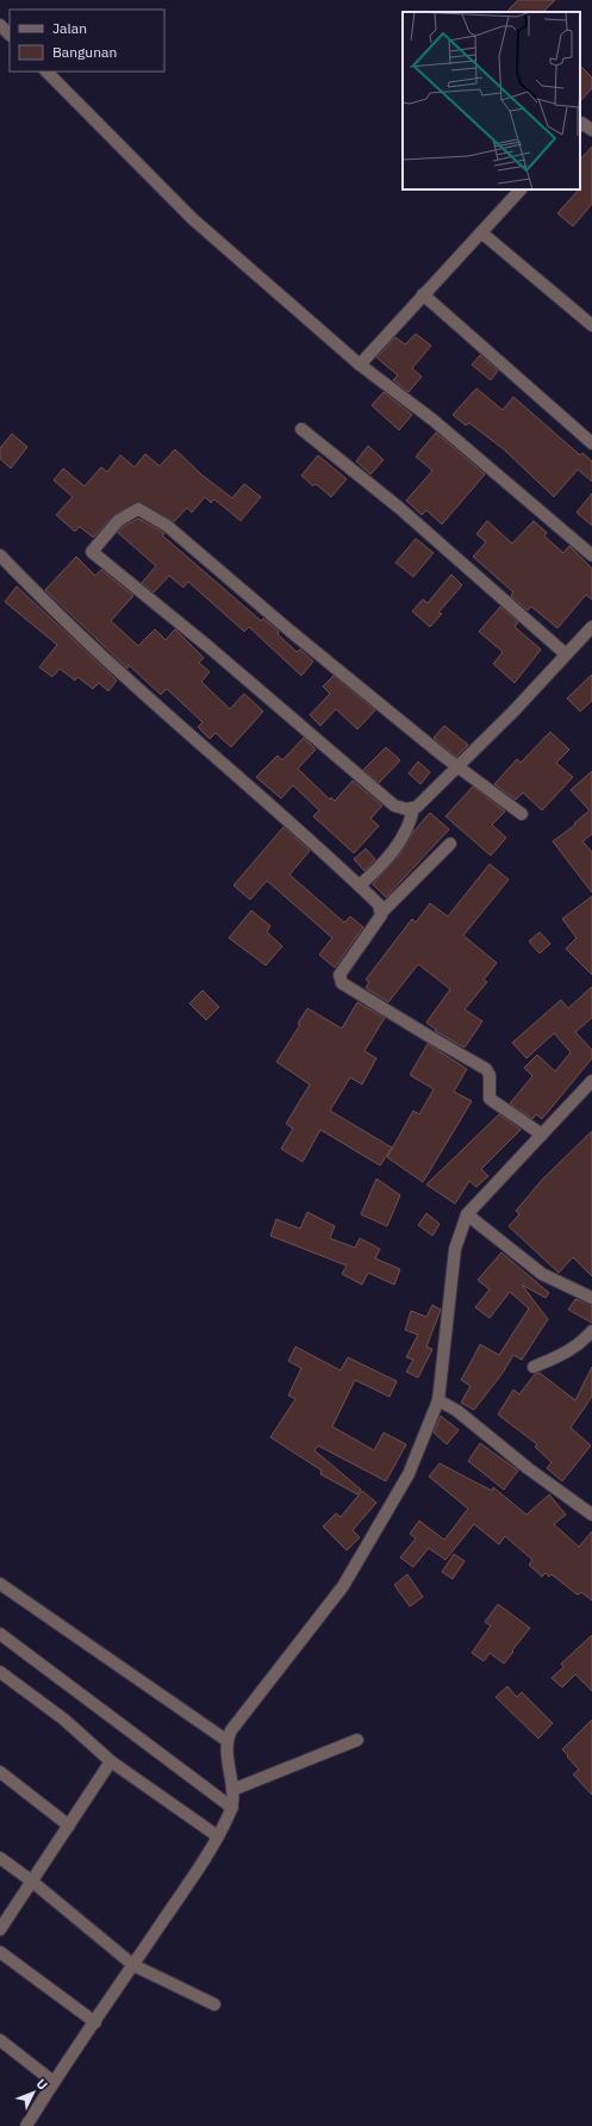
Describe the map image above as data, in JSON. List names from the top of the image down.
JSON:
{
  "legend": ["Jalan", "Bangunan"],
  "north": "top right"
}
